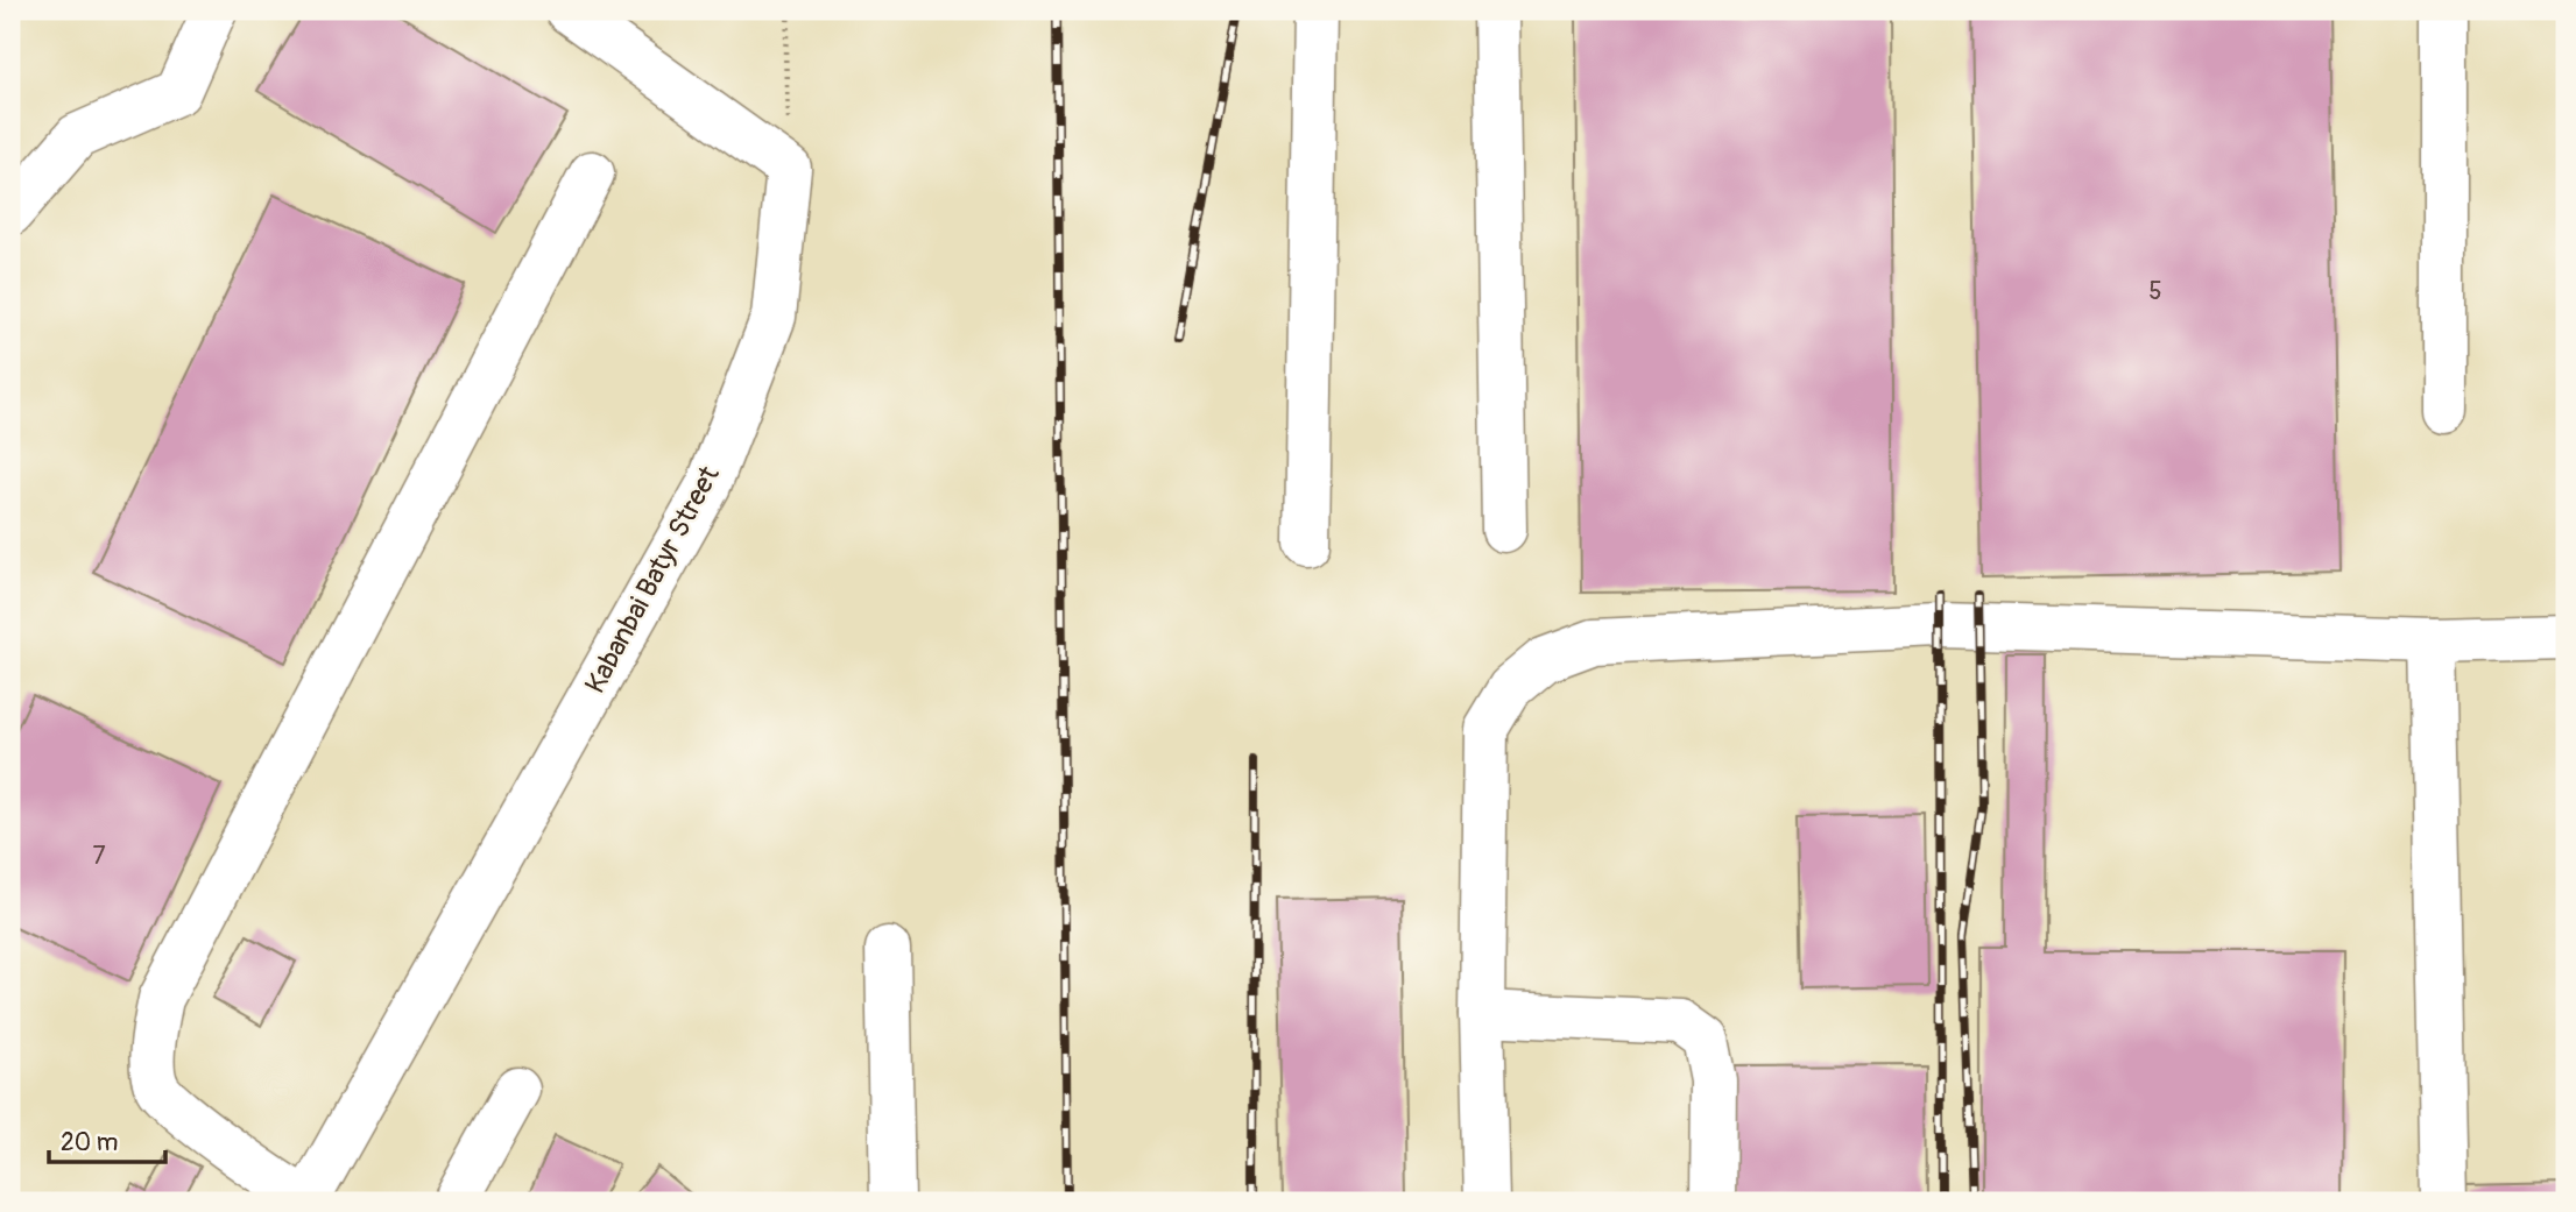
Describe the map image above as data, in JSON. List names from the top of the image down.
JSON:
{
  "streets": {
    "street": ["Kabanbai Batyr Street"]
  },
  "house_numbers": ["5", "7"],
  "scale_bar": "20 m"
}
